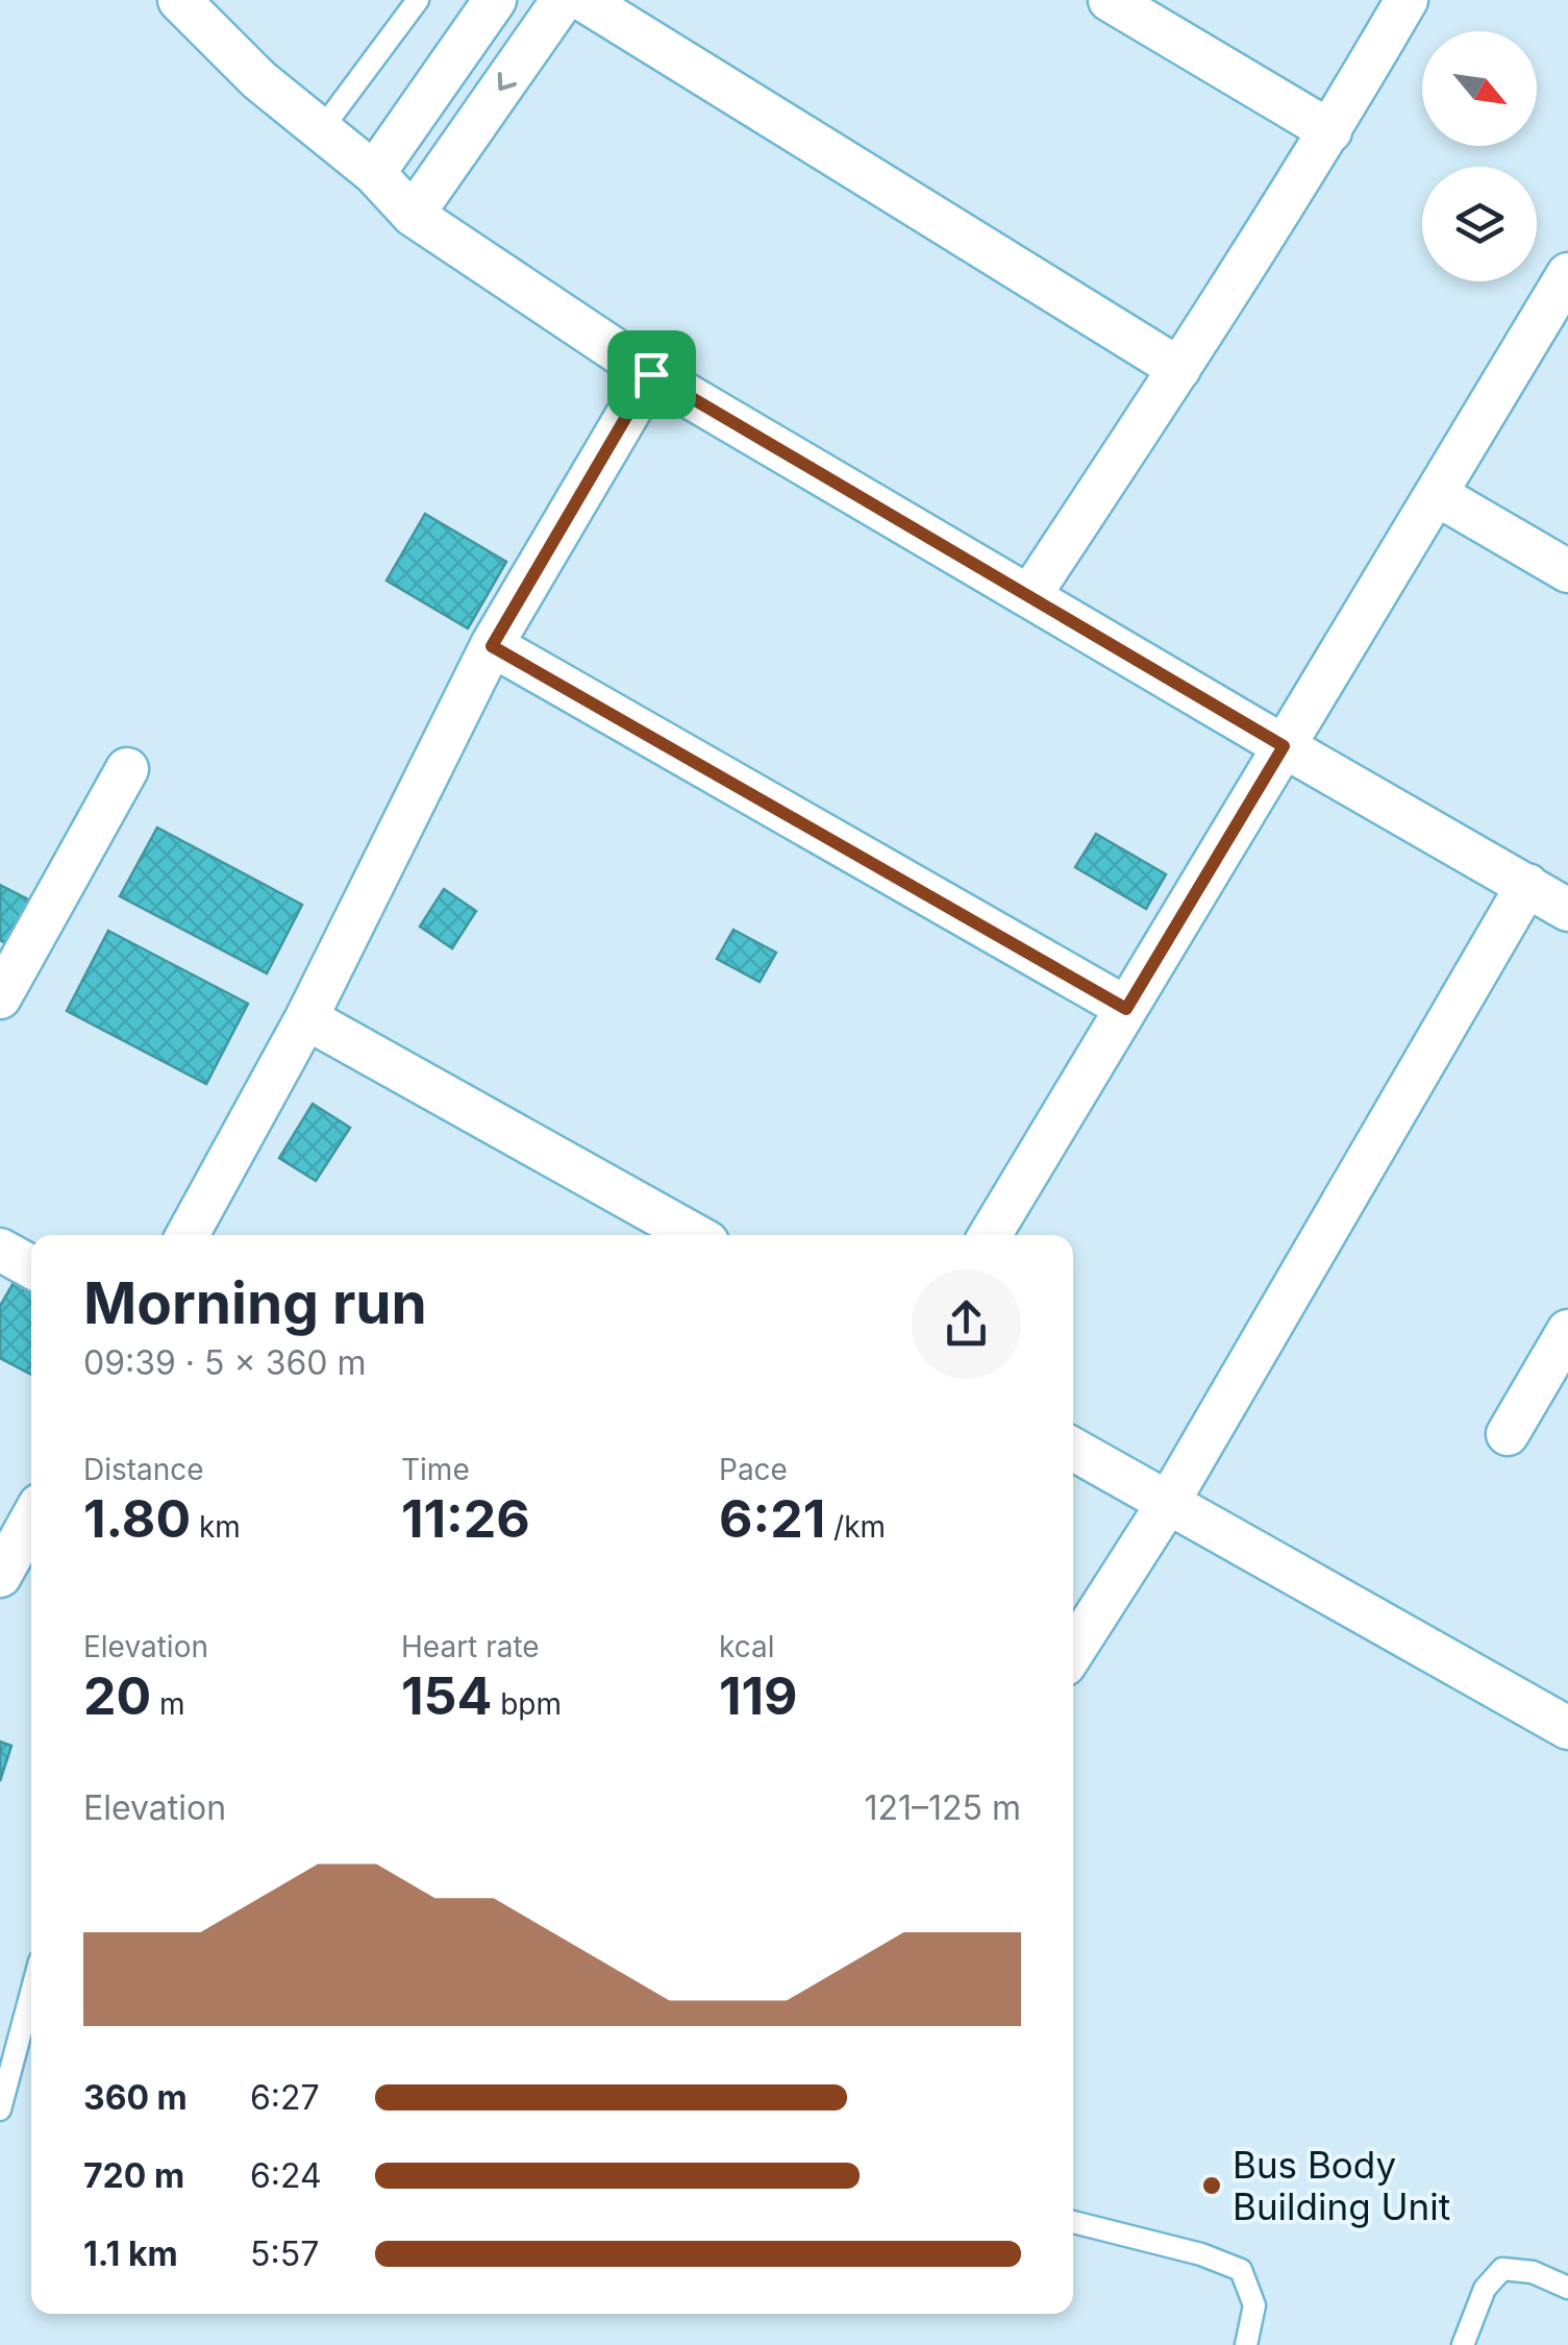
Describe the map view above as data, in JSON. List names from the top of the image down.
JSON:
{
  "places": ["Bus Body Building Unit"],
  "north": "bottom right",
  "page": {
    "heading": ["Morning run", "09:39 · 5 × 360 m"],
    "stats": [
      ["Distance", "1.80 km"],
      ["Time", "11:26"],
      ["Pace", "6:21 /km"],
      ["Elevation", "20 m"],
      ["Heart rate", "154 bpm"],
      ["kcal", "119"]
    ],
    "chart": ["Elevation", "121–125 m"],
    "list": [
      {
        "name": "360 m",
        "note": "6:27"
      },
      {
        "name": "720 m",
        "note": "6:24"
      },
      {
        "name": "1.1 km",
        "note": "5:57"
      }
    ]
  }
}
